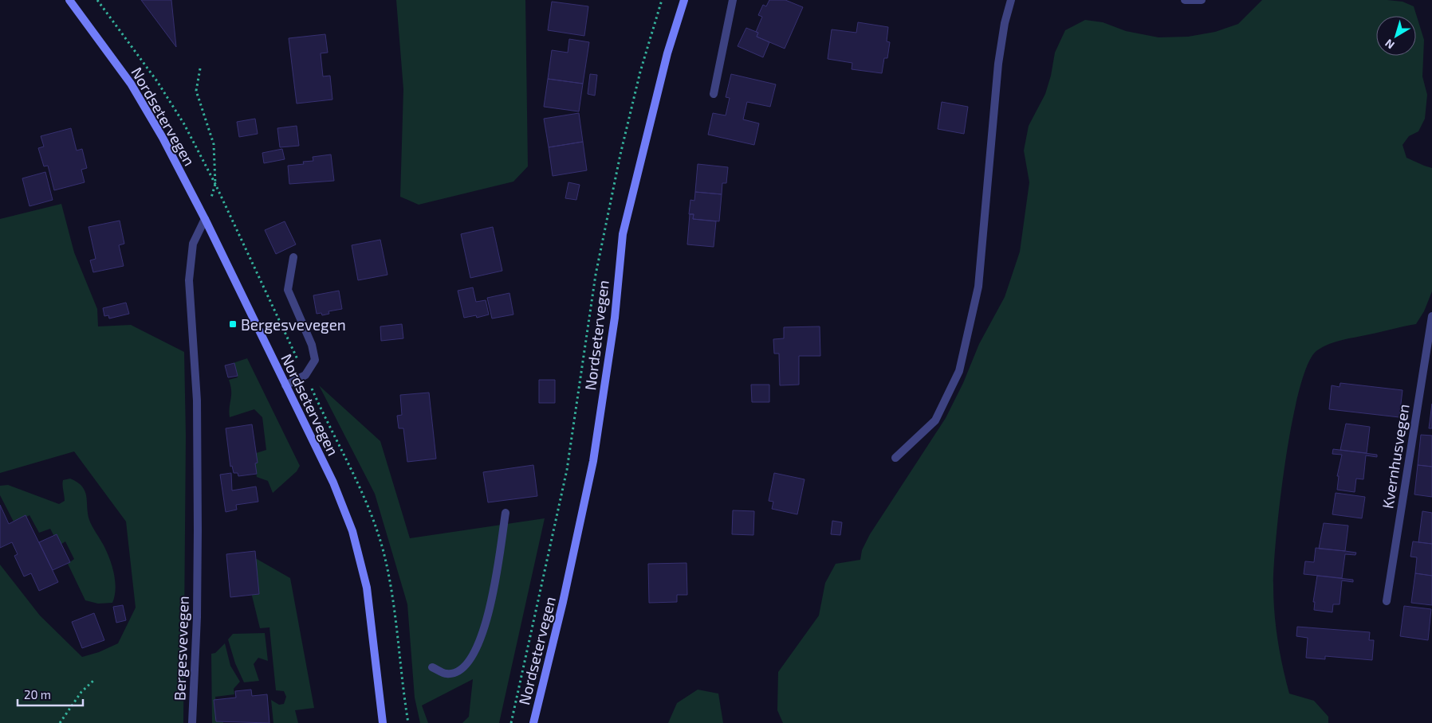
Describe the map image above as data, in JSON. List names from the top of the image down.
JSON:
{
  "streets": {
    "main road": ["Nordsetervegen"],
    "street": ["Kvernhusvegen", "Bergesvevegen"]
  },
  "crossings": [
    ["Nordsetervegen", "Bergesvevegen"]
  ],
  "places": {
    "transit": ["Bergesvevegen"]
  },
  "scale_bar": "20 m",
  "north": "bottom left"
}
